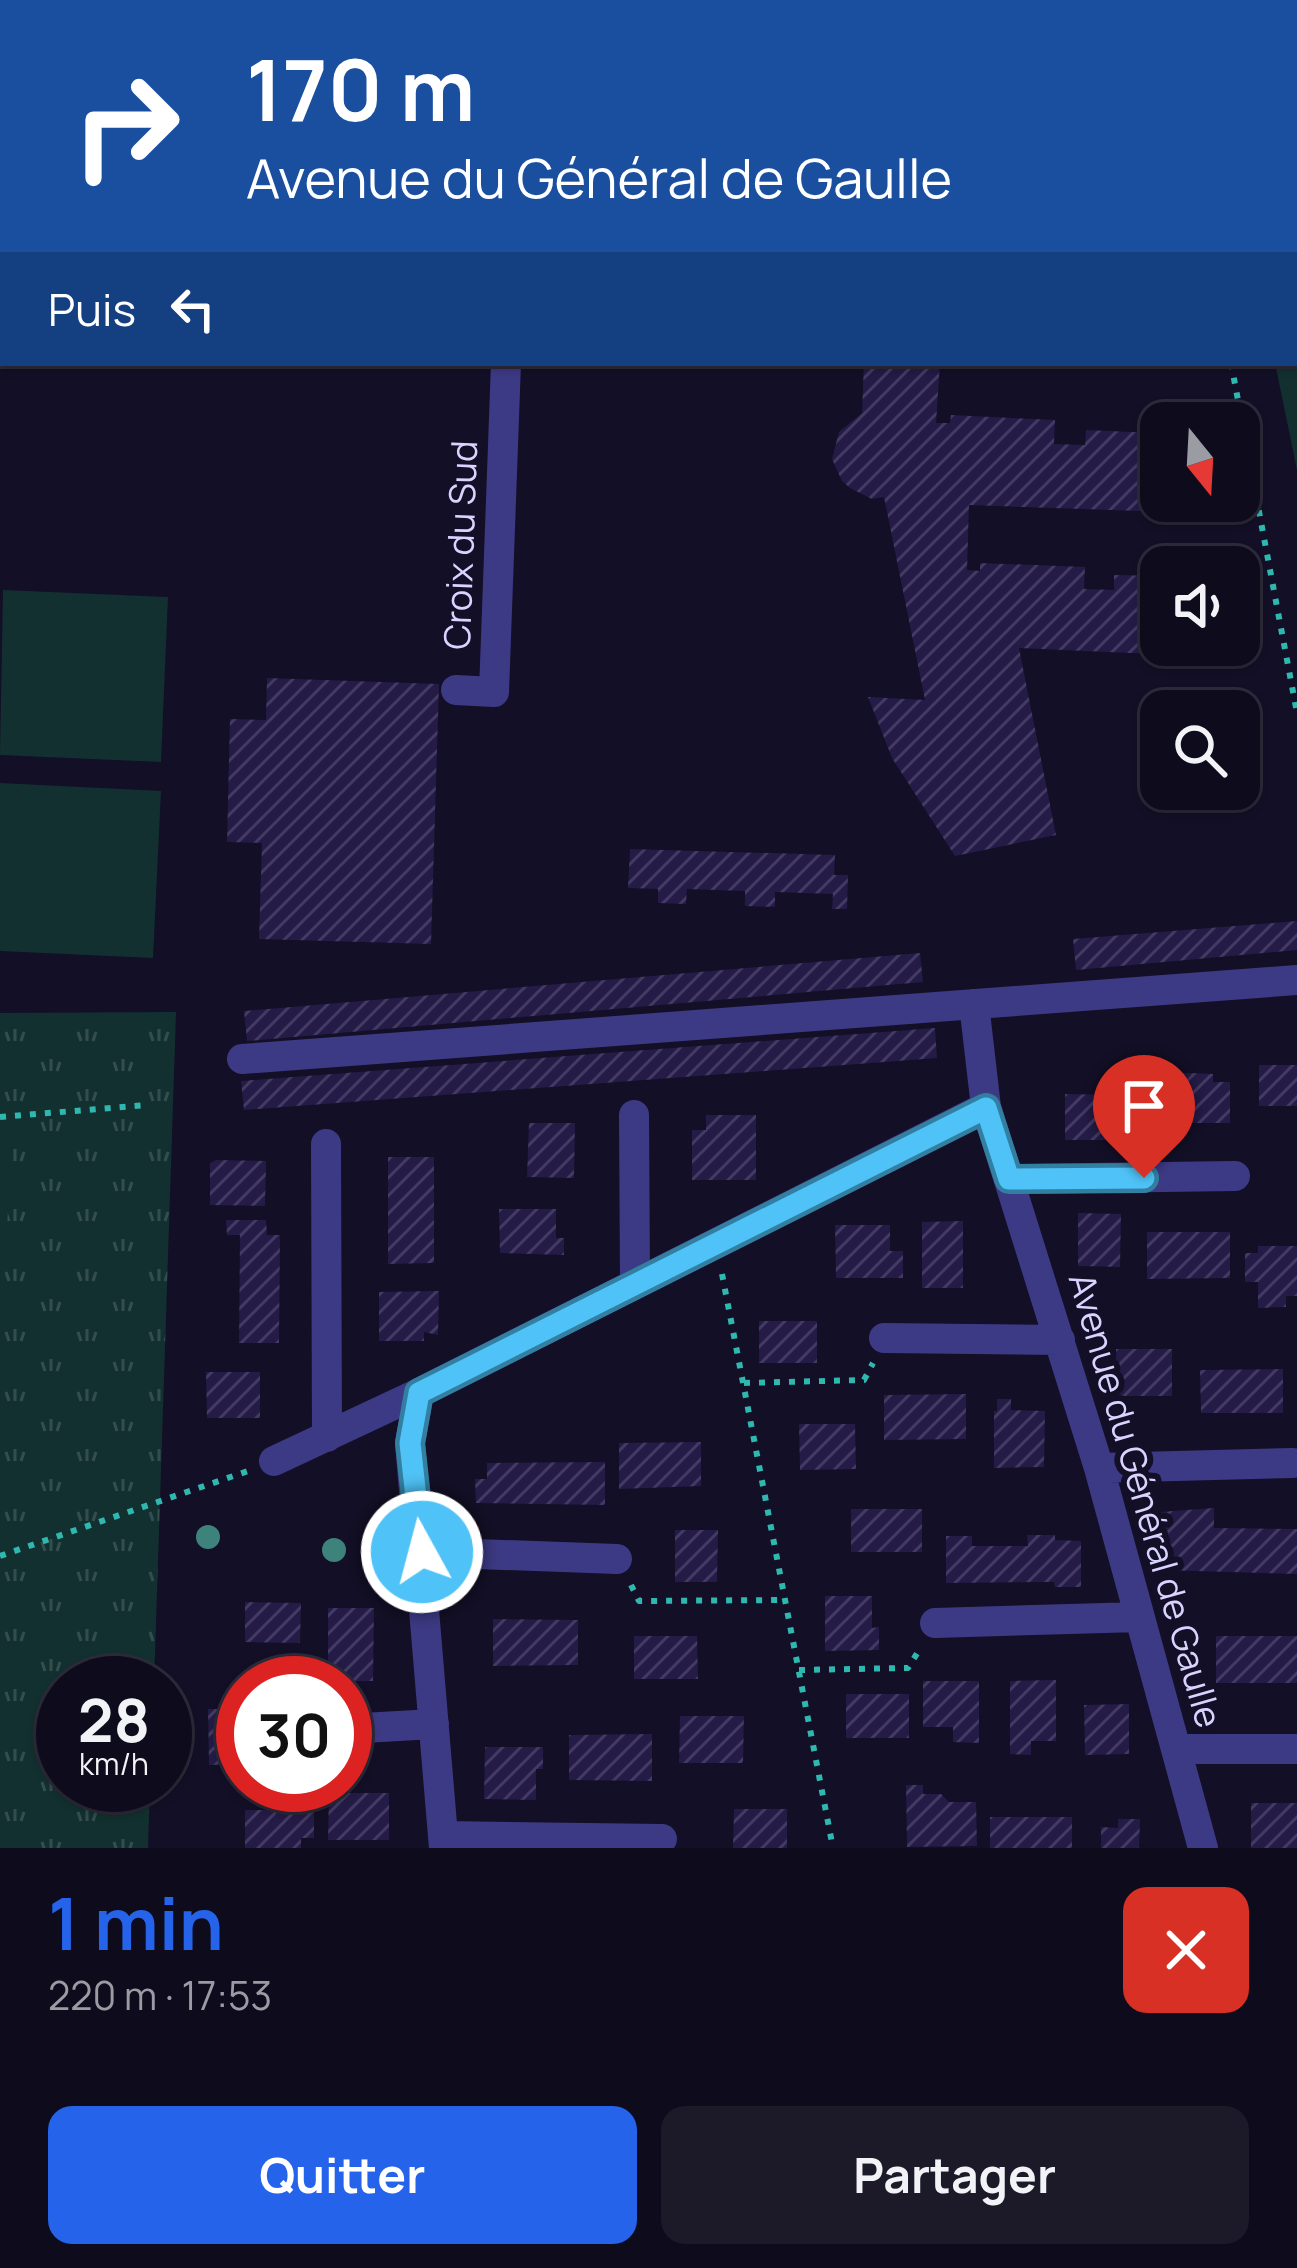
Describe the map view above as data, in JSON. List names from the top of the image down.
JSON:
{
  "streets": {
    "street": ["Croix du Sud", "Avenue du Général de Gaulle"]
  },
  "north": "bottom",
  "page": {
    "turn": ["170 m", "Avenue du Général de Gaulle"],
    "then": "Puis",
    "speed": "28 km/h",
    "limit": "30",
    "heading": ["1 min", "220 m · 17:53"],
    "buttons": ["Quitter", "Partager"]
  }
}
